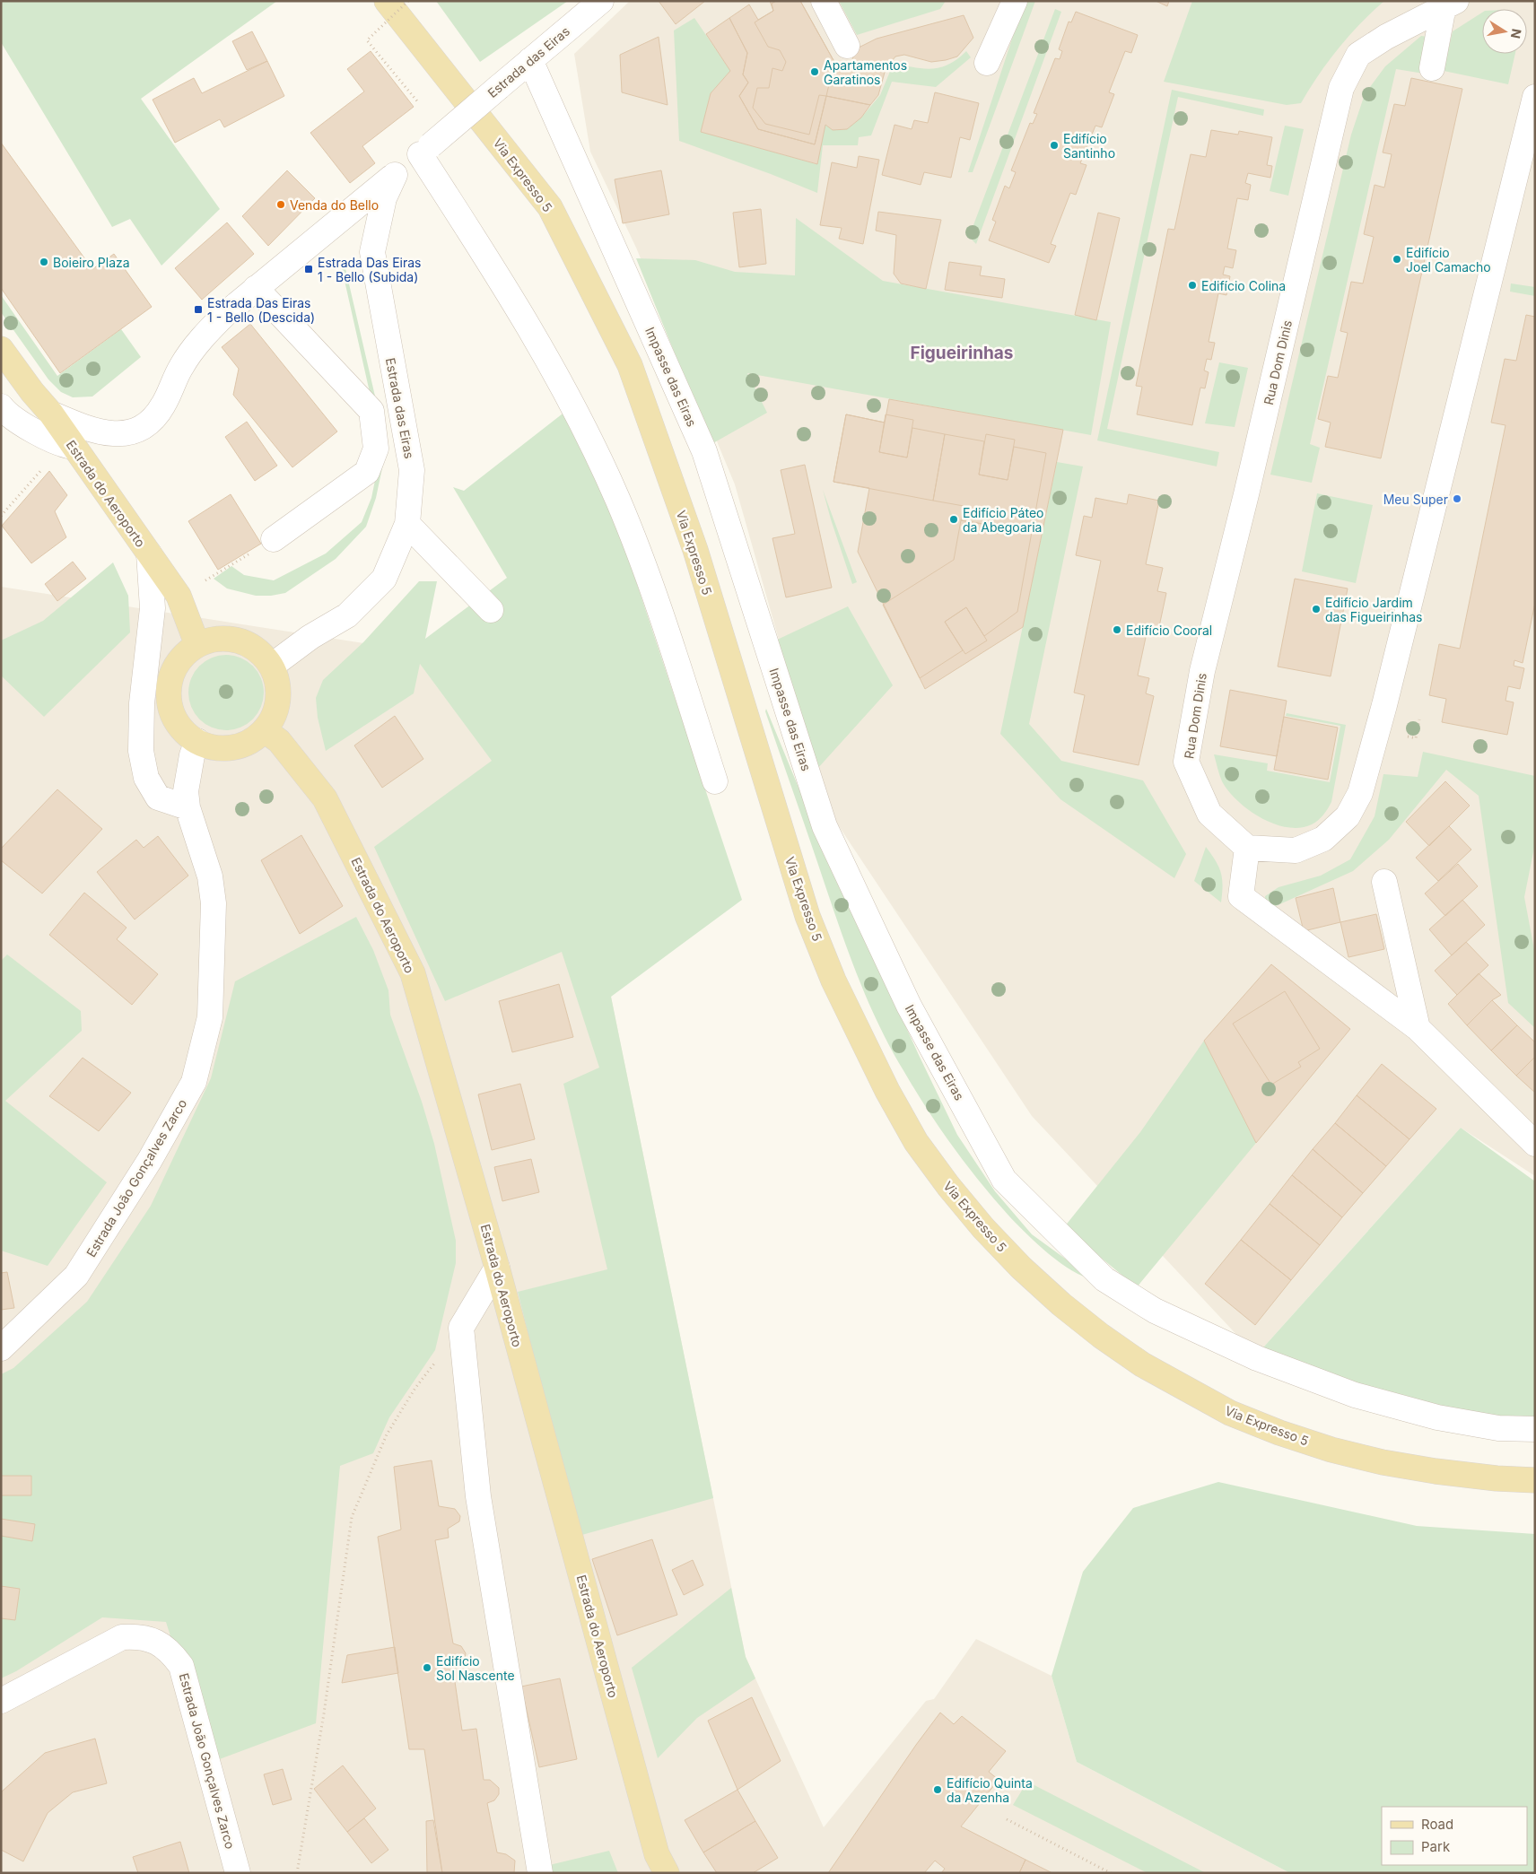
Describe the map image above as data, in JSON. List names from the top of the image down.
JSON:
{
  "streets": {
    "main road": ["Via Expresso 5", "Estrada do Aeroporto"],
    "street": [
      "Estrada das Eiras",
      "Rua Dom Dinis",
      "Impasse das Eiras",
      "Estrada João Gonçalves Zarco"
    ]
  },
  "crossings": [
    ["Estrada das Eiras", "Impasse das Eiras"],
    ["Estrada das Eiras", "Estrada do Aeroporto"],
    ["Estrada das Eiras", "Estrada João Gonçalves Zarco"],
    ["Estrada do Aeroporto", "Estrada João Gonçalves Zarco"]
  ],
  "districts": ["Figueirinhas"],
  "places": {
    "other": [
      "Apartamentos Garatinos",
      "Edifício Santinho",
      "Venda do Bello",
      "Edifício Joel Camacho",
      "Boieiro Plaza",
      "Edifício Colina",
      "Meu Super",
      "Edifício Páteo da Abegoaria",
      "Edifício Jardim das Figueirinhas",
      "Edifício Cooral",
      "Edifício Sol Nascente",
      "Edifício Quinta da Azenha"
    ],
    "transit": ["Estrada Das Eiras 1 - Bello (Subida)", "Estrada Das Eiras 1 - Bello (Descida)"]
  },
  "legend": ["Road", "Park"],
  "north": "right"
}
